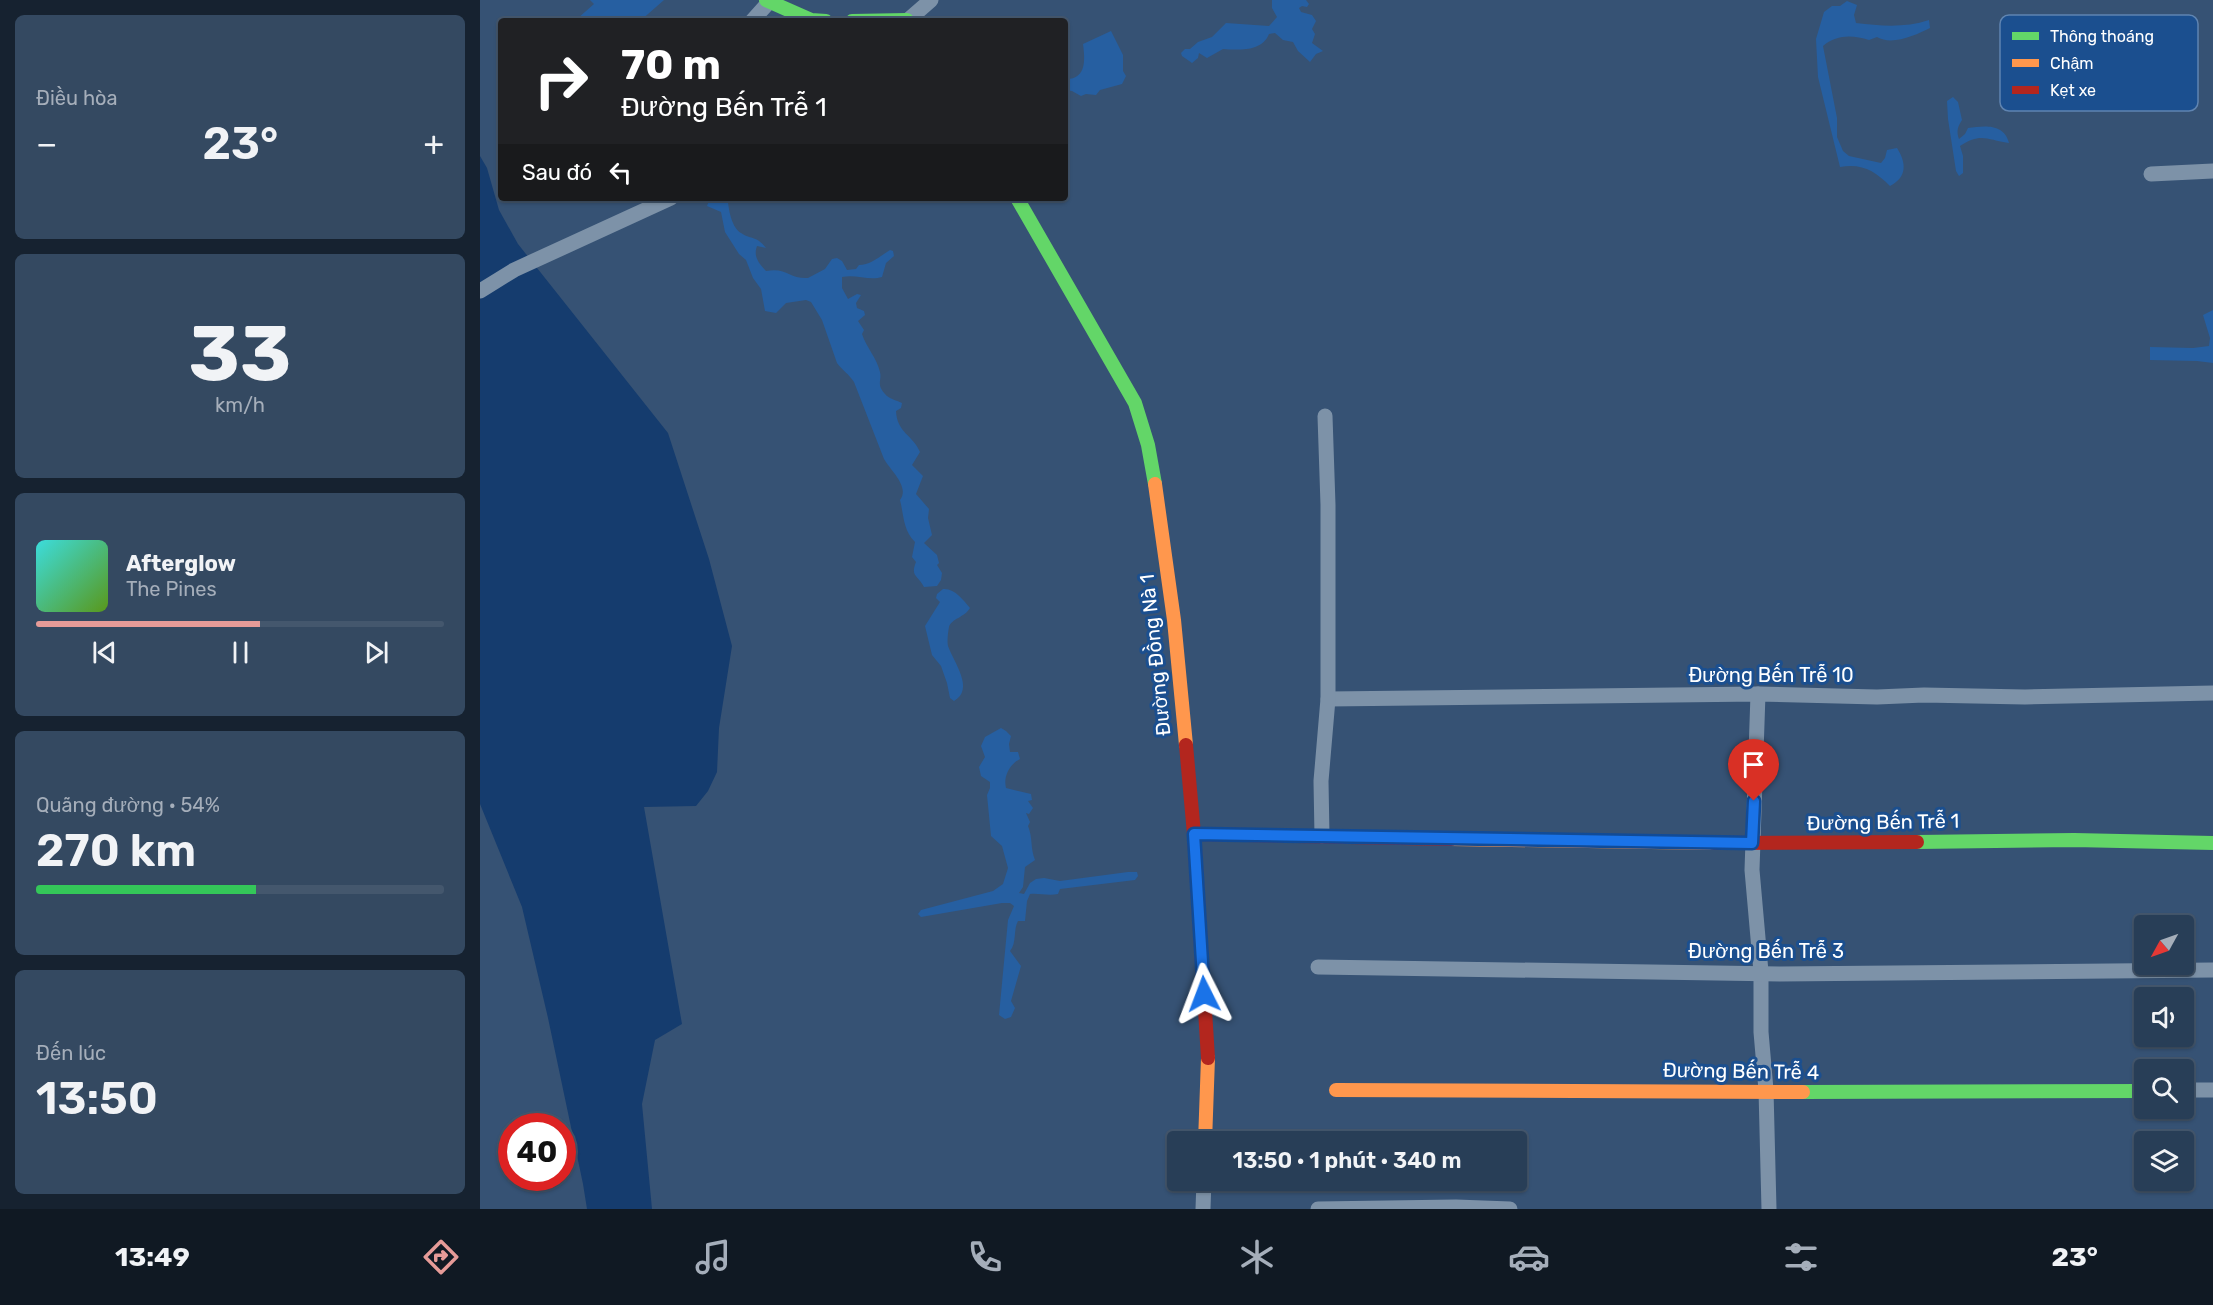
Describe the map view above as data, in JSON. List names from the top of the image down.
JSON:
{
  "streets": {
    "street": [
      "Đường Đồng Nà 1",
      "Đường Bến Trễ 10",
      "Đường Bến Trễ 1",
      "Đường Bến Trễ 3",
      "Đường Bến Trễ 4"
    ]
  },
  "crossings": [
    ["Đường Đồng Nà 1", "Đường Bến Trễ 1"]
  ],
  "legend": ["Thông thoáng", "Chậm", "Kẹt xe"],
  "north": "bottom left",
  "page": {
    "tile": [
      "Điều hòa",
      ["33", "km/h"],
      ["Quãng đường · 54%", "270 km"],
      ["Đến lúc", "13:50"]
    ],
    "turn": ["70 m", "Đường Bến Trễ 1"],
    "heat": ["−", "23°", "+"],
    "then": "Sau đó",
    "song": ["Afterglow", "The Pines"],
    "limit": "40",
    "trip": "13:50 · 1 phút · 340 m",
    "tabs": ["13:49", "23°"]
  }
}
